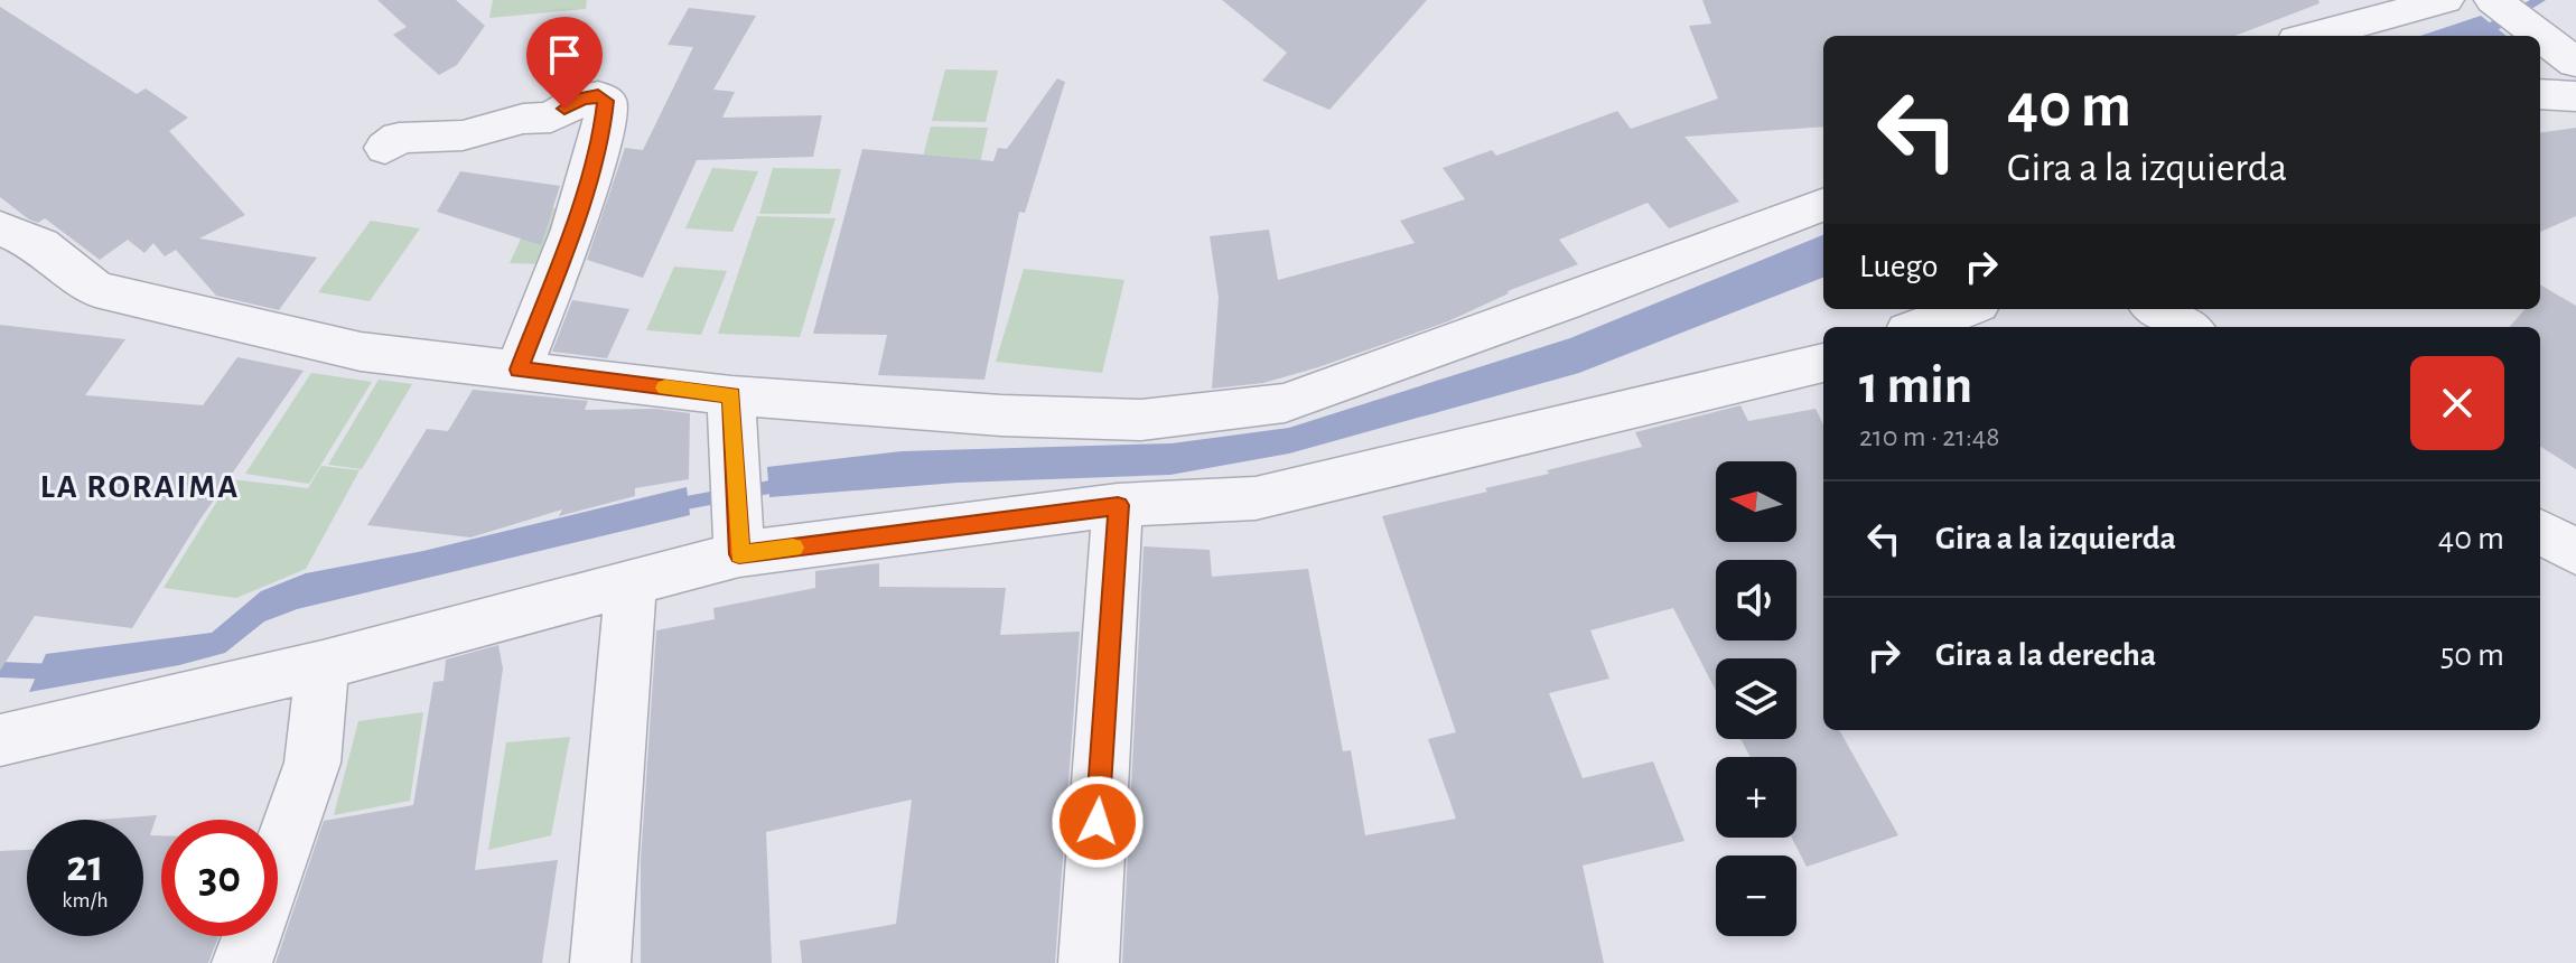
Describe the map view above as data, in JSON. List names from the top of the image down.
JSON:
{
  "districts": ["LA RORAIMA"],
  "north": "left",
  "page": {
    "turn": ["40 m", "Gira a la izquierda"],
    "then": "Luego",
    "heading": ["1 min", "210 m · 21:48"],
    "map_buttons": ["+", "−"],
    "list": [
      {
        "name": "Gira a la izquierda",
        "value": "40 m"
      },
      {
        "name": "Gira a la derecha",
        "value": "50 m"
      }
    ],
    "speed": "21 km/h",
    "limit": "30"
  }
}
